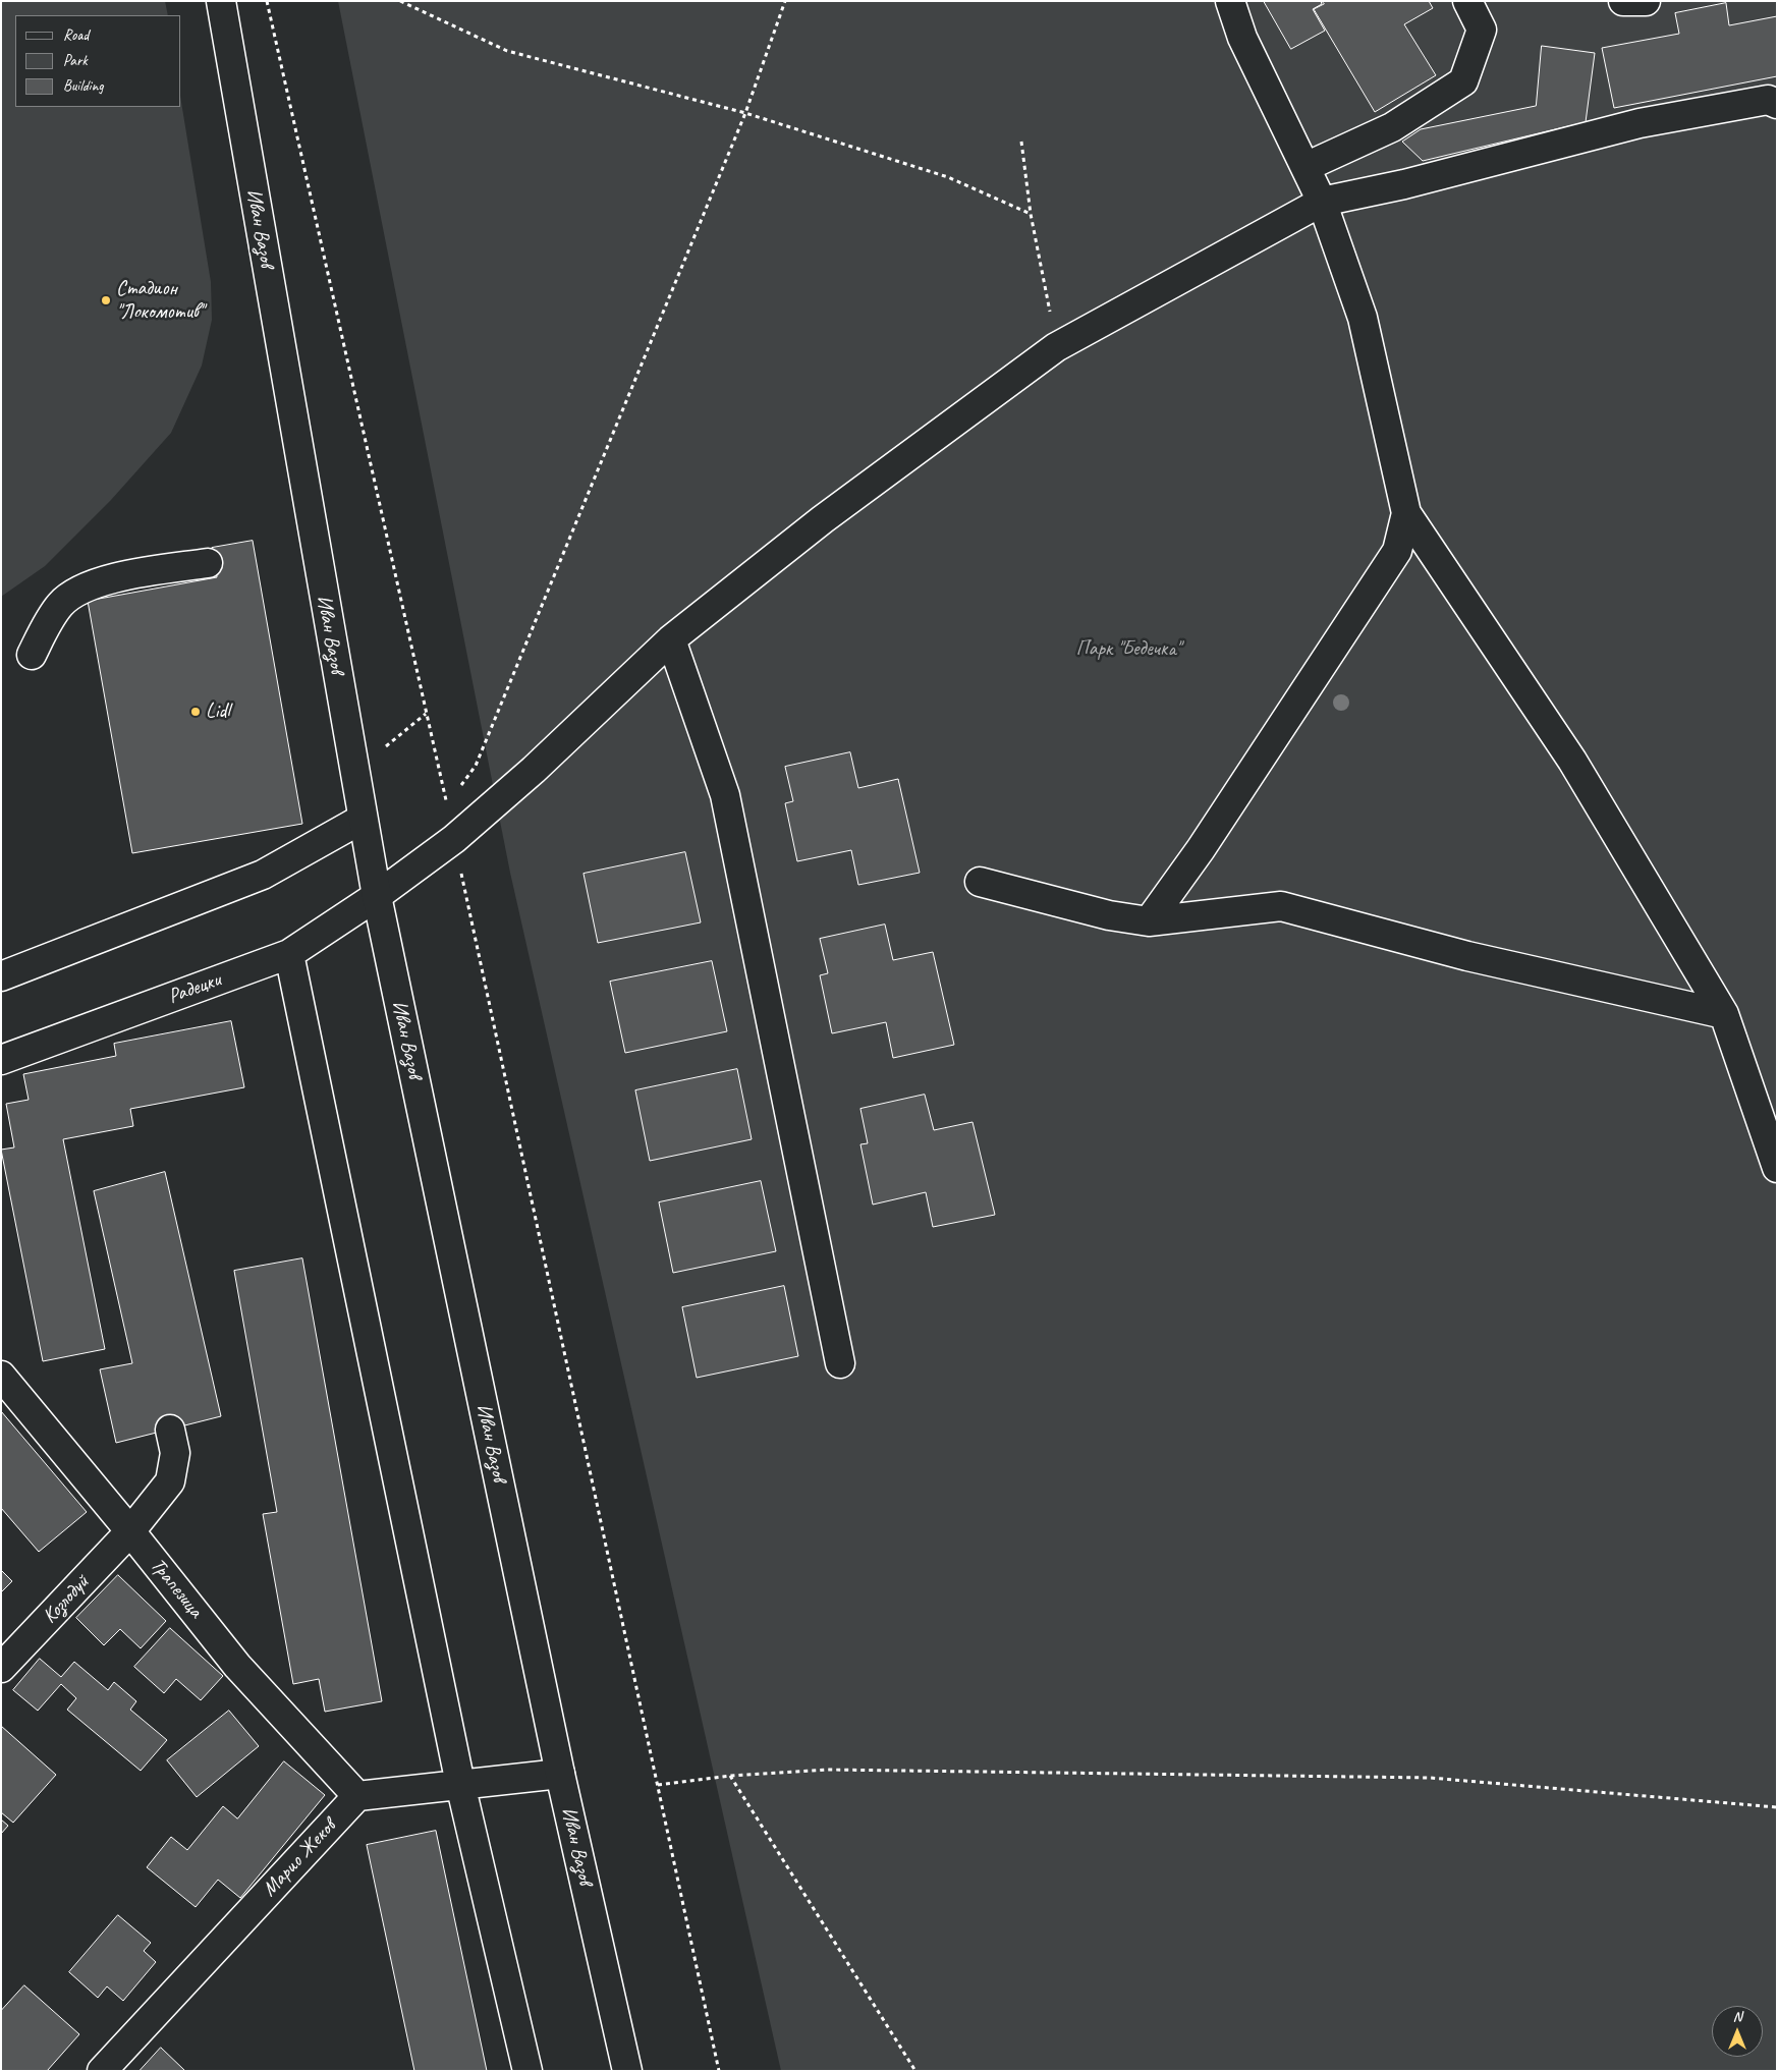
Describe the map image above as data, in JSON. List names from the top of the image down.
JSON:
{
  "streets": {
    "street": [
      "Иван Вазов",
      "Радецки",
      "Трапезица",
      "Козлодуй",
      "Марио Жеков"
    ]
  },
  "crossings": [
    ["Иван Вазов", "Радецки"],
    ["Трапезица", "Козлодуй"],
    ["Трапезица", "Марио Жеков"]
  ],
  "parks": ["Парк \"Бедечка\""],
  "places": ["Стадион \"Локомотив\"", "Lidl"],
  "legend": ["Road", "Park", "Building"],
  "north": "top"
}
